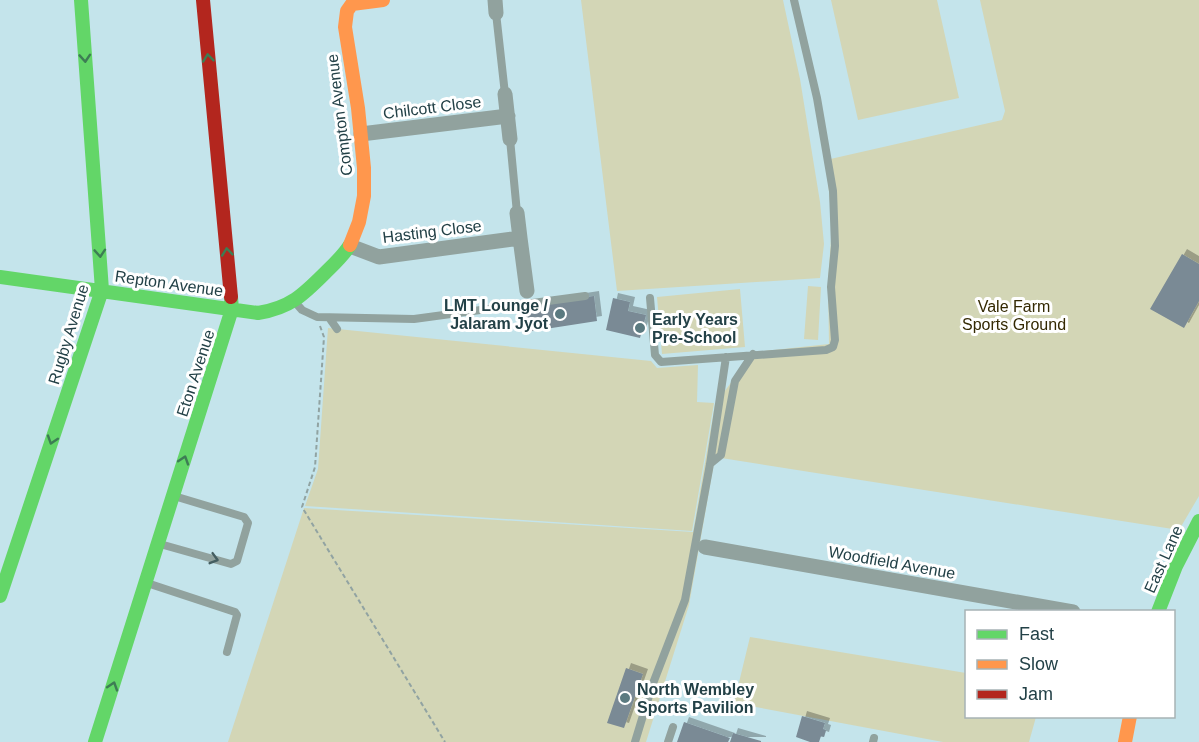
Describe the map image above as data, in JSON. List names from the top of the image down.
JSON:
{
  "streets": {
    "street": [
      "Chilcott Close",
      "Compton Avenue",
      "Hasting Close",
      "Repton Avenue",
      "Rugby Avenue",
      "Eton Avenue",
      "East Lane",
      "Woodfield Avenue"
    ]
  },
  "crossings": [
    ["Chilcott Close", "Compton Avenue"],
    ["Compton Avenue", "Hasting Close"],
    ["Compton Avenue", "Repton Avenue"],
    ["Repton Avenue", "Rugby Avenue"],
    ["Repton Avenue", "Eton Avenue"]
  ],
  "one_way": ["Rugby Avenue", "Eton Avenue"],
  "parks": ["Vale Farm Sports Ground"],
  "places": ["LMT Lounge / Jalaram Jyot", "Early Years Pre-School", "North Wembley Sports Pavilion"],
  "legend": ["Fast", "Slow", "Jam"]
}
